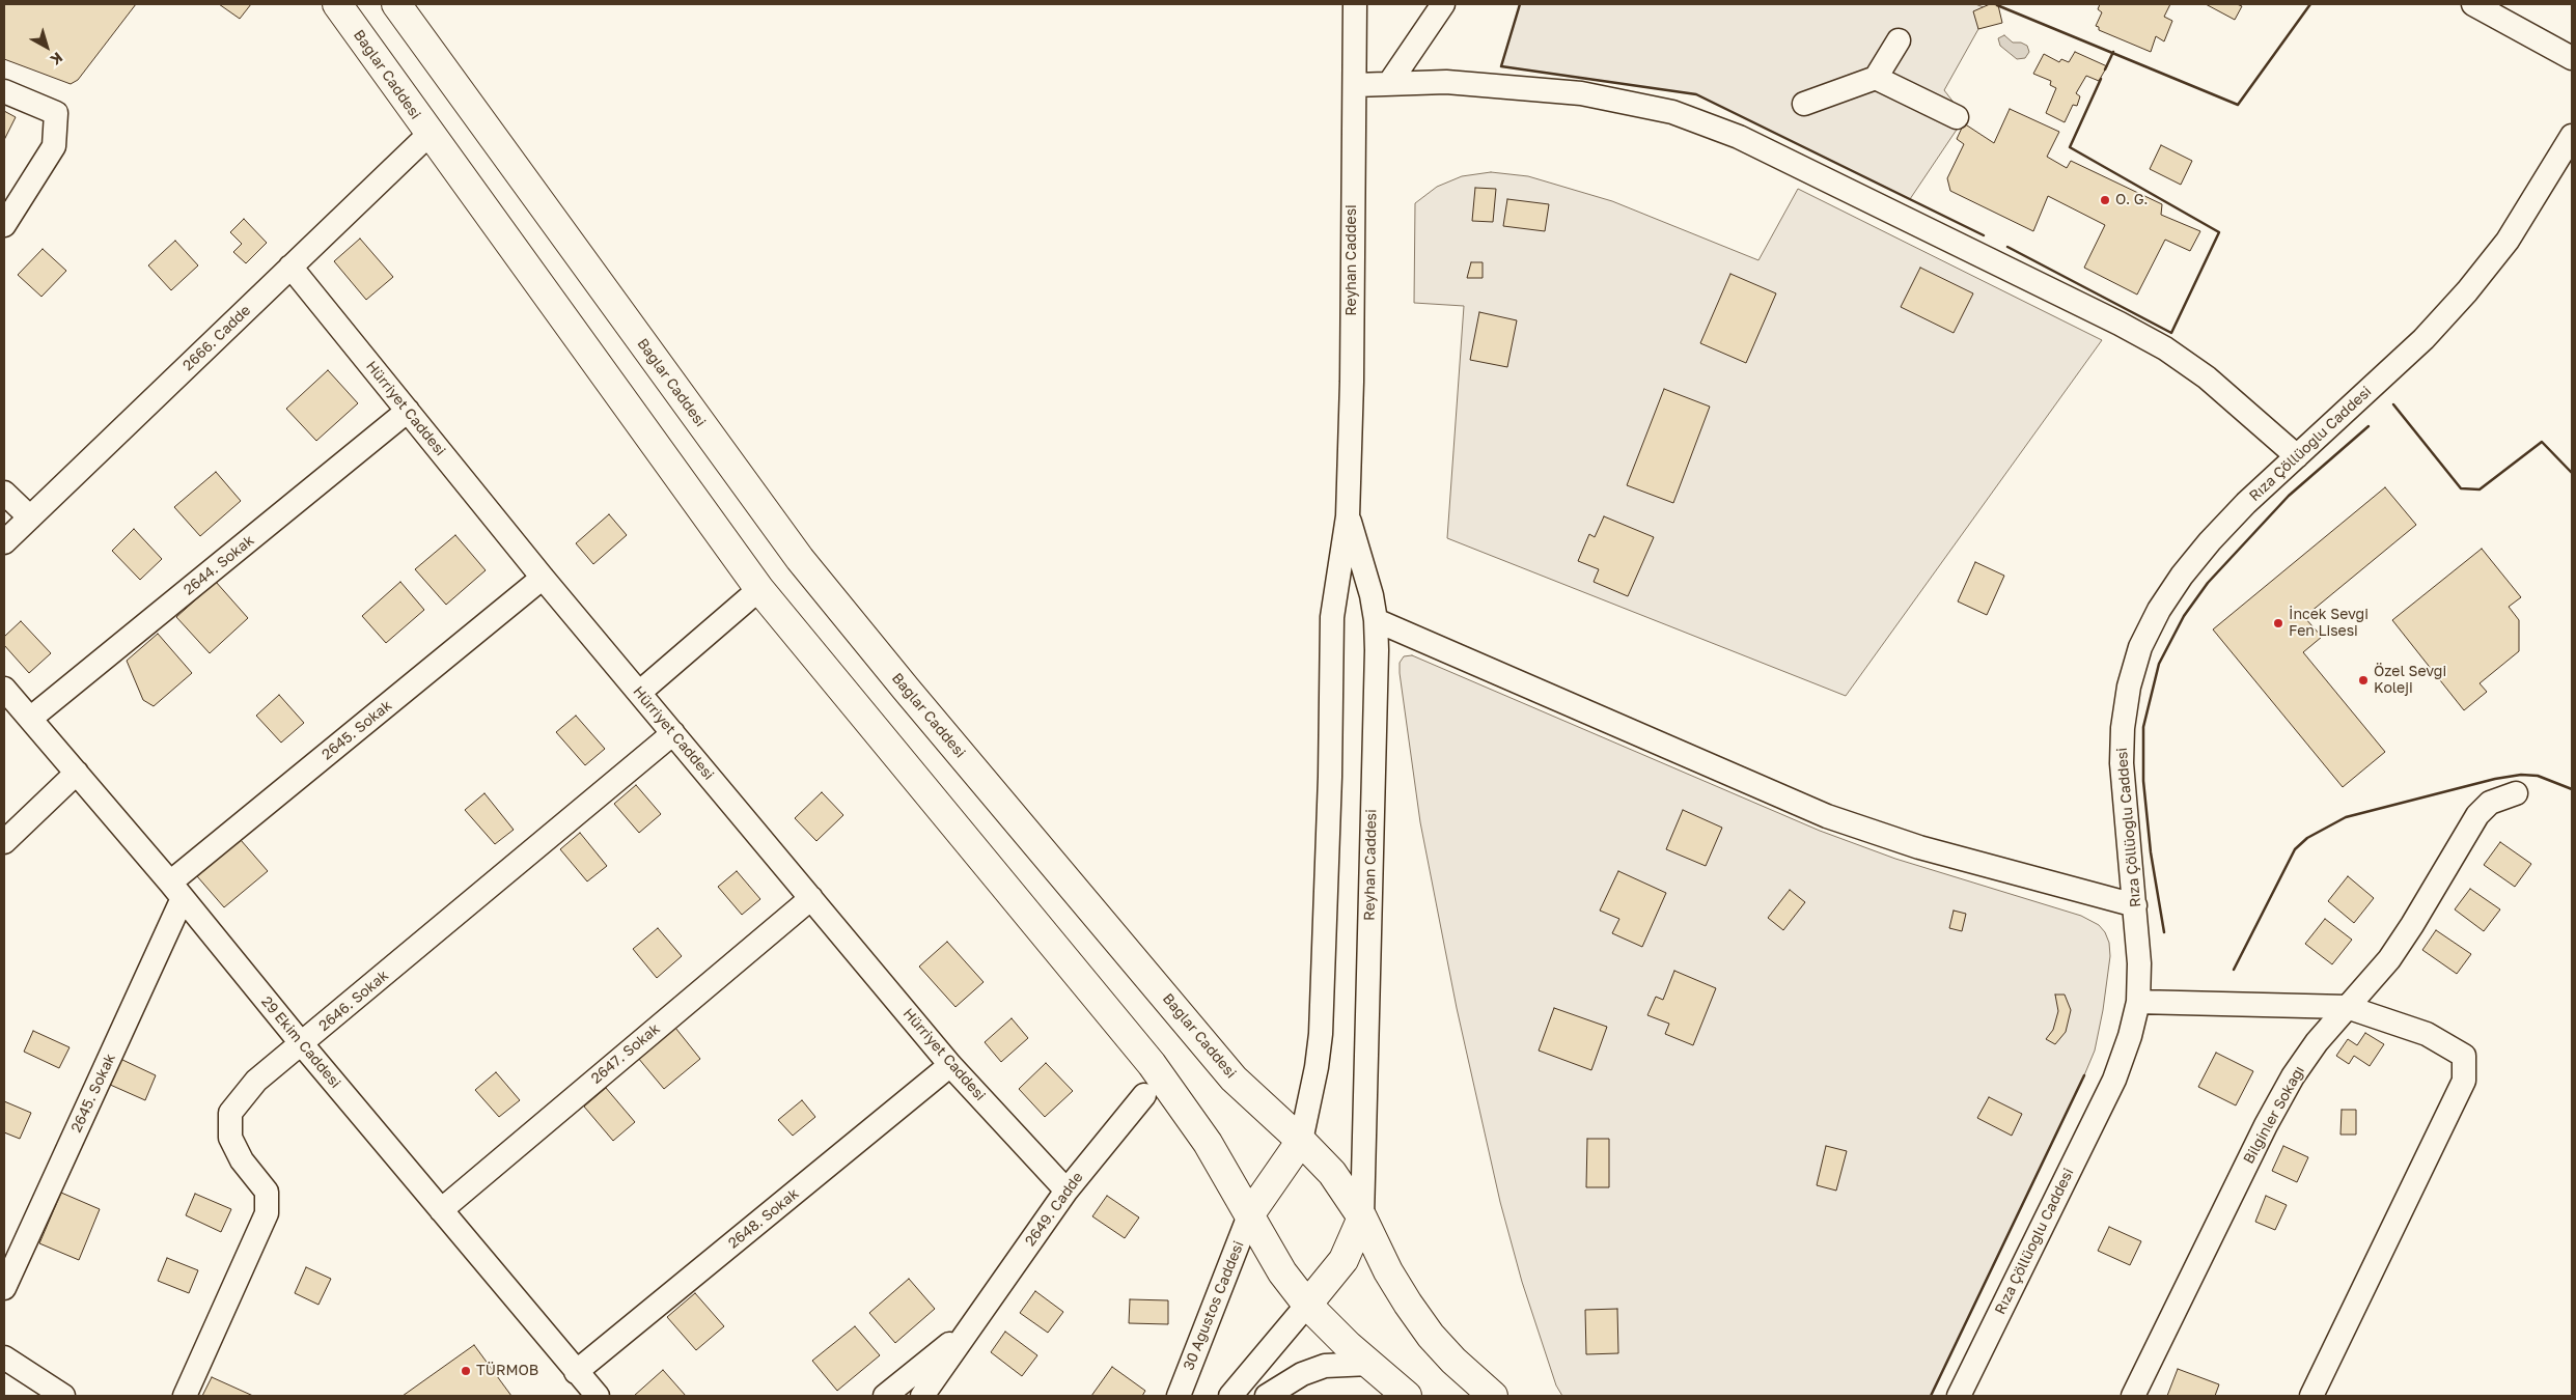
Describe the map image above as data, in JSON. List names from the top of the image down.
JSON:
{
  "streets": {
    "main road": ["Bağlar Caddesi"],
    "street": [
      "Reyhan Caddesi",
      "2666. Cadde",
      "Hürriyet Caddesi",
      "Rıza Çöllüoğlu Caddesi",
      "2644. Sokak",
      "2645. Sokak",
      "2646. Sokak",
      "29 Ekim Caddesi",
      "2647. Sokak",
      "Bilginler Sokağı",
      "2649. Cadde",
      "2648. Sokak",
      "30 Ağustos Caddesi"
    ]
  },
  "crossings": [
    ["Bağlar Caddesi", "Reyhan Caddesi"],
    ["Bağlar Caddesi", "2666. Cadde"],
    ["Bağlar Caddesi", "30 Ağustos Caddesi"],
    ["2666. Cadde", "Hürriyet Caddesi"],
    ["Hürriyet Caddesi", "2644. Sokak"],
    ["Hürriyet Caddesi", "2645. Sokak"],
    ["Hürriyet Caddesi", "2646. Sokak"],
    ["Hürriyet Caddesi", "2647. Sokak"],
    ["Hürriyet Caddesi", "2649. Cadde"],
    ["Hürriyet Caddesi", "2648. Sokak"],
    ["2644. Sokak", "29 Ekim Caddesi"],
    ["2645. Sokak", "29 Ekim Caddesi"],
    ["2646. Sokak", "29 Ekim Caddesi"],
    ["29 Ekim Caddesi", "2647. Sokak"],
    ["29 Ekim Caddesi", "2648. Sokak"]
  ],
  "places": [
    "O. G.",
    "İncek Sevgi Fen Lisesi",
    "Özel Sevgi Koleji",
    "TÜRMOB"
  ],
  "north": "bottom right"
}
